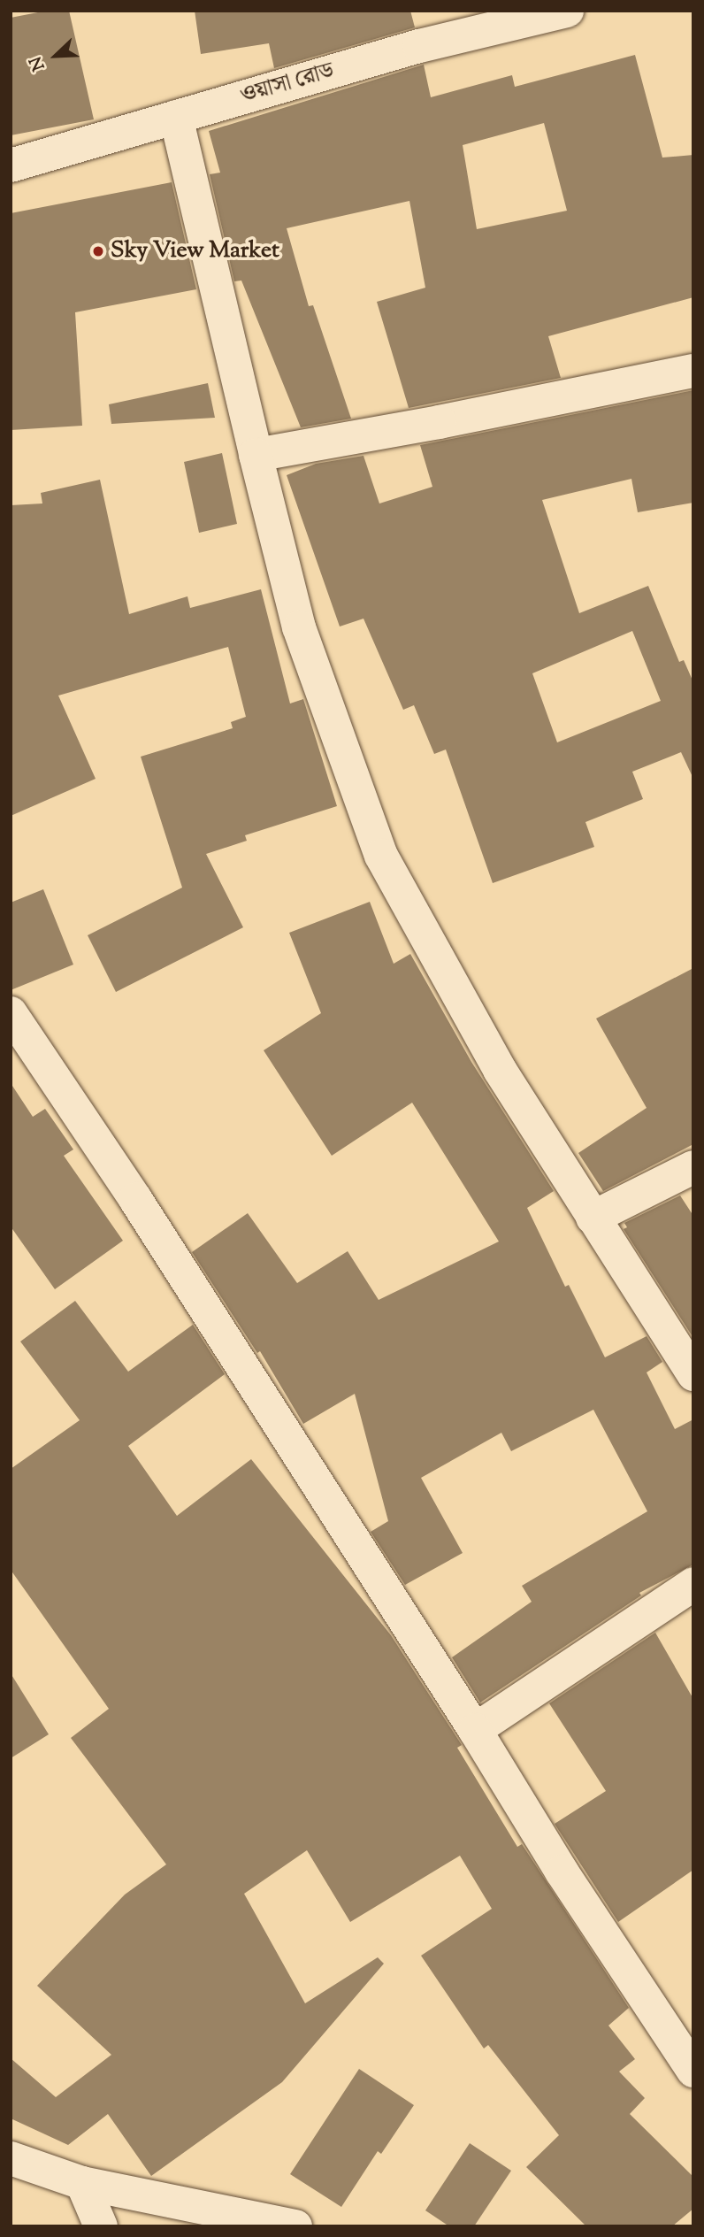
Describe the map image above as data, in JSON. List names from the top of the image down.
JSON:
{
  "streets": {
    "street": ["ওয়াসা রোড"]
  },
  "places": ["Sky View Market"],
  "north": "bottom left"
}
